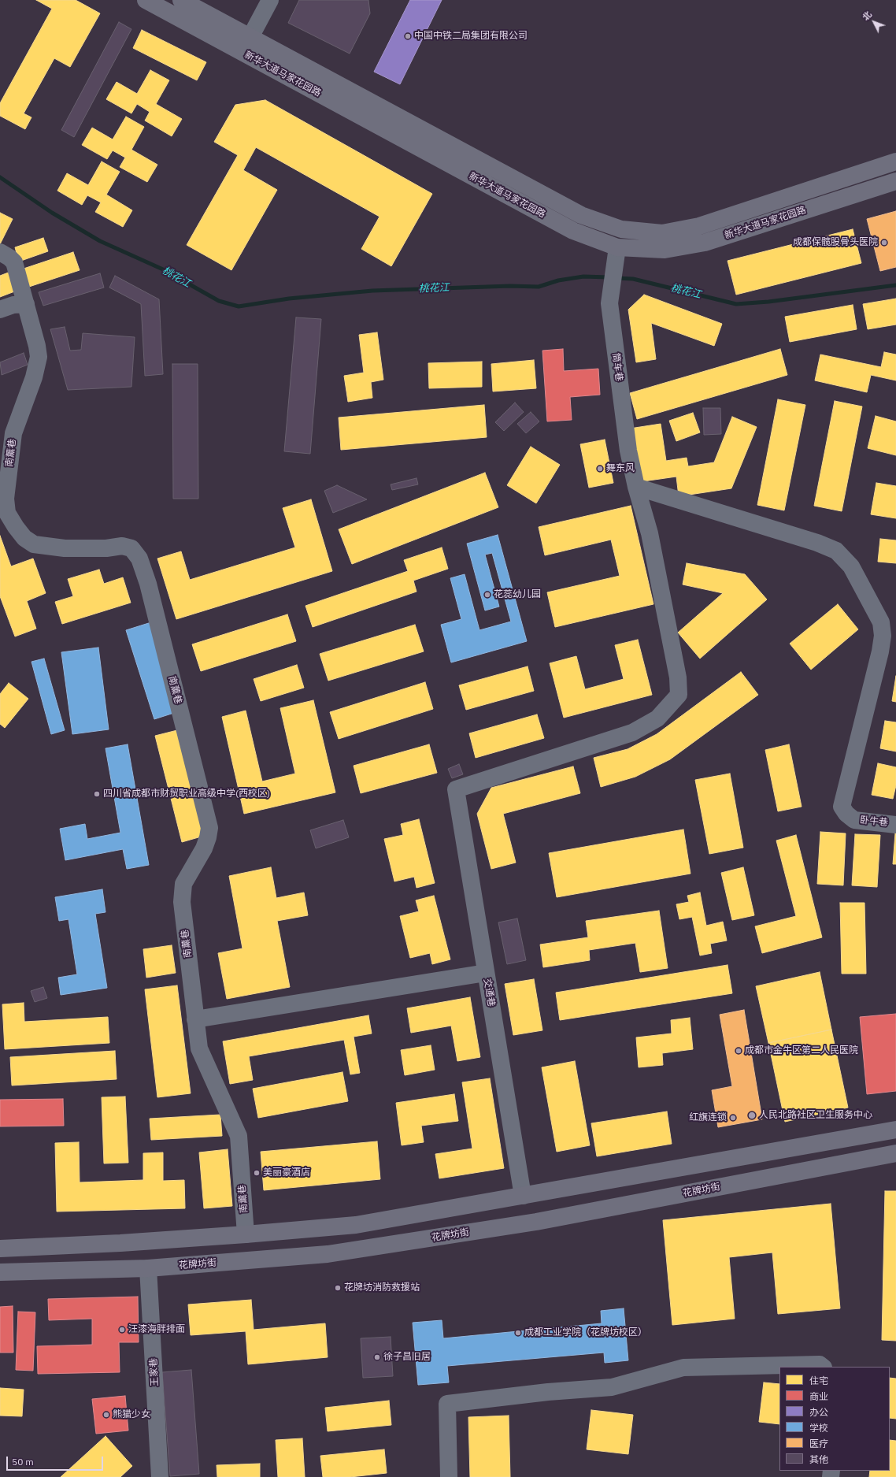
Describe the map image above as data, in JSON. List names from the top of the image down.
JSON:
{
  "streets": {
    "main road": ["新华大道马家花园路", "花牌坊街"],
    "street": [
      "筒车巷",
      "南薰巷",
      "卧牛巷",
      "交通巷",
      "王家巷"
    ]
  },
  "crossings": [
    ["新华大道马家花园路", "筒车巷"],
    ["筒车巷", "卧牛巷"],
    ["筒车巷", "交通巷"],
    ["花牌坊街", "王家巷"]
  ],
  "water": ["桃花江"],
  "places": [
    "中国中铁二局集团有限公司",
    "成都保髋股骨头医院",
    "舞东风",
    "花蕊幼儿园",
    "四川省成都市财贸职业高级中学(西校区)",
    "成都市金牛区第二人民医院",
    "人民北路社区卫生服务中心",
    "红旗连锁",
    "美丽豪酒店",
    "花牌坊消防救援站",
    "汪漆海胖排面",
    "成都工业学院（花牌坊校区）",
    "徐子昌旧居",
    "熊猫少女"
  ],
  "legend": [
    "住宅",
    "商业",
    "办公",
    "学校",
    "医疗",
    "其他"
  ],
  "scale_bar": "50 m",
  "north": "top left"
}
